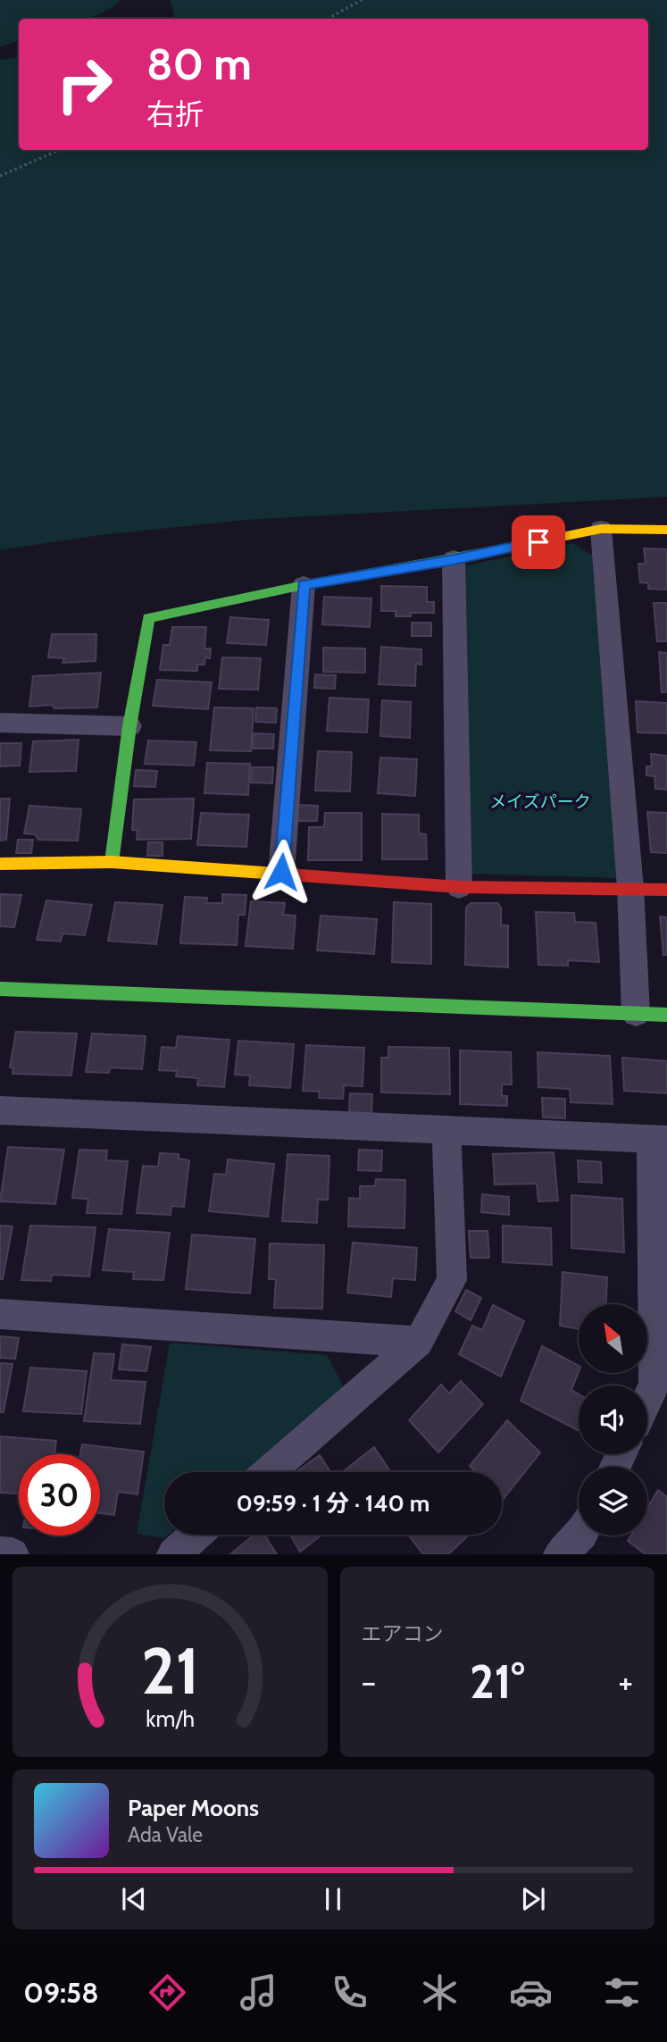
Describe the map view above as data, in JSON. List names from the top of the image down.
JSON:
{
  "parks": ["メイズパーク"],
  "north": "top left",
  "page": {
    "turn": ["80 m", "右折"],
    "limit": "30",
    "trip": "09:59 · 1 分 · 140 m",
    "tile": "エアコン",
    "heat": ["−", "21°", "+"],
    "song": ["Paper Moons", "Ada Vale"],
    "tabs": "09:58",
    "gauge": ["21", "km/h"]
  }
}
